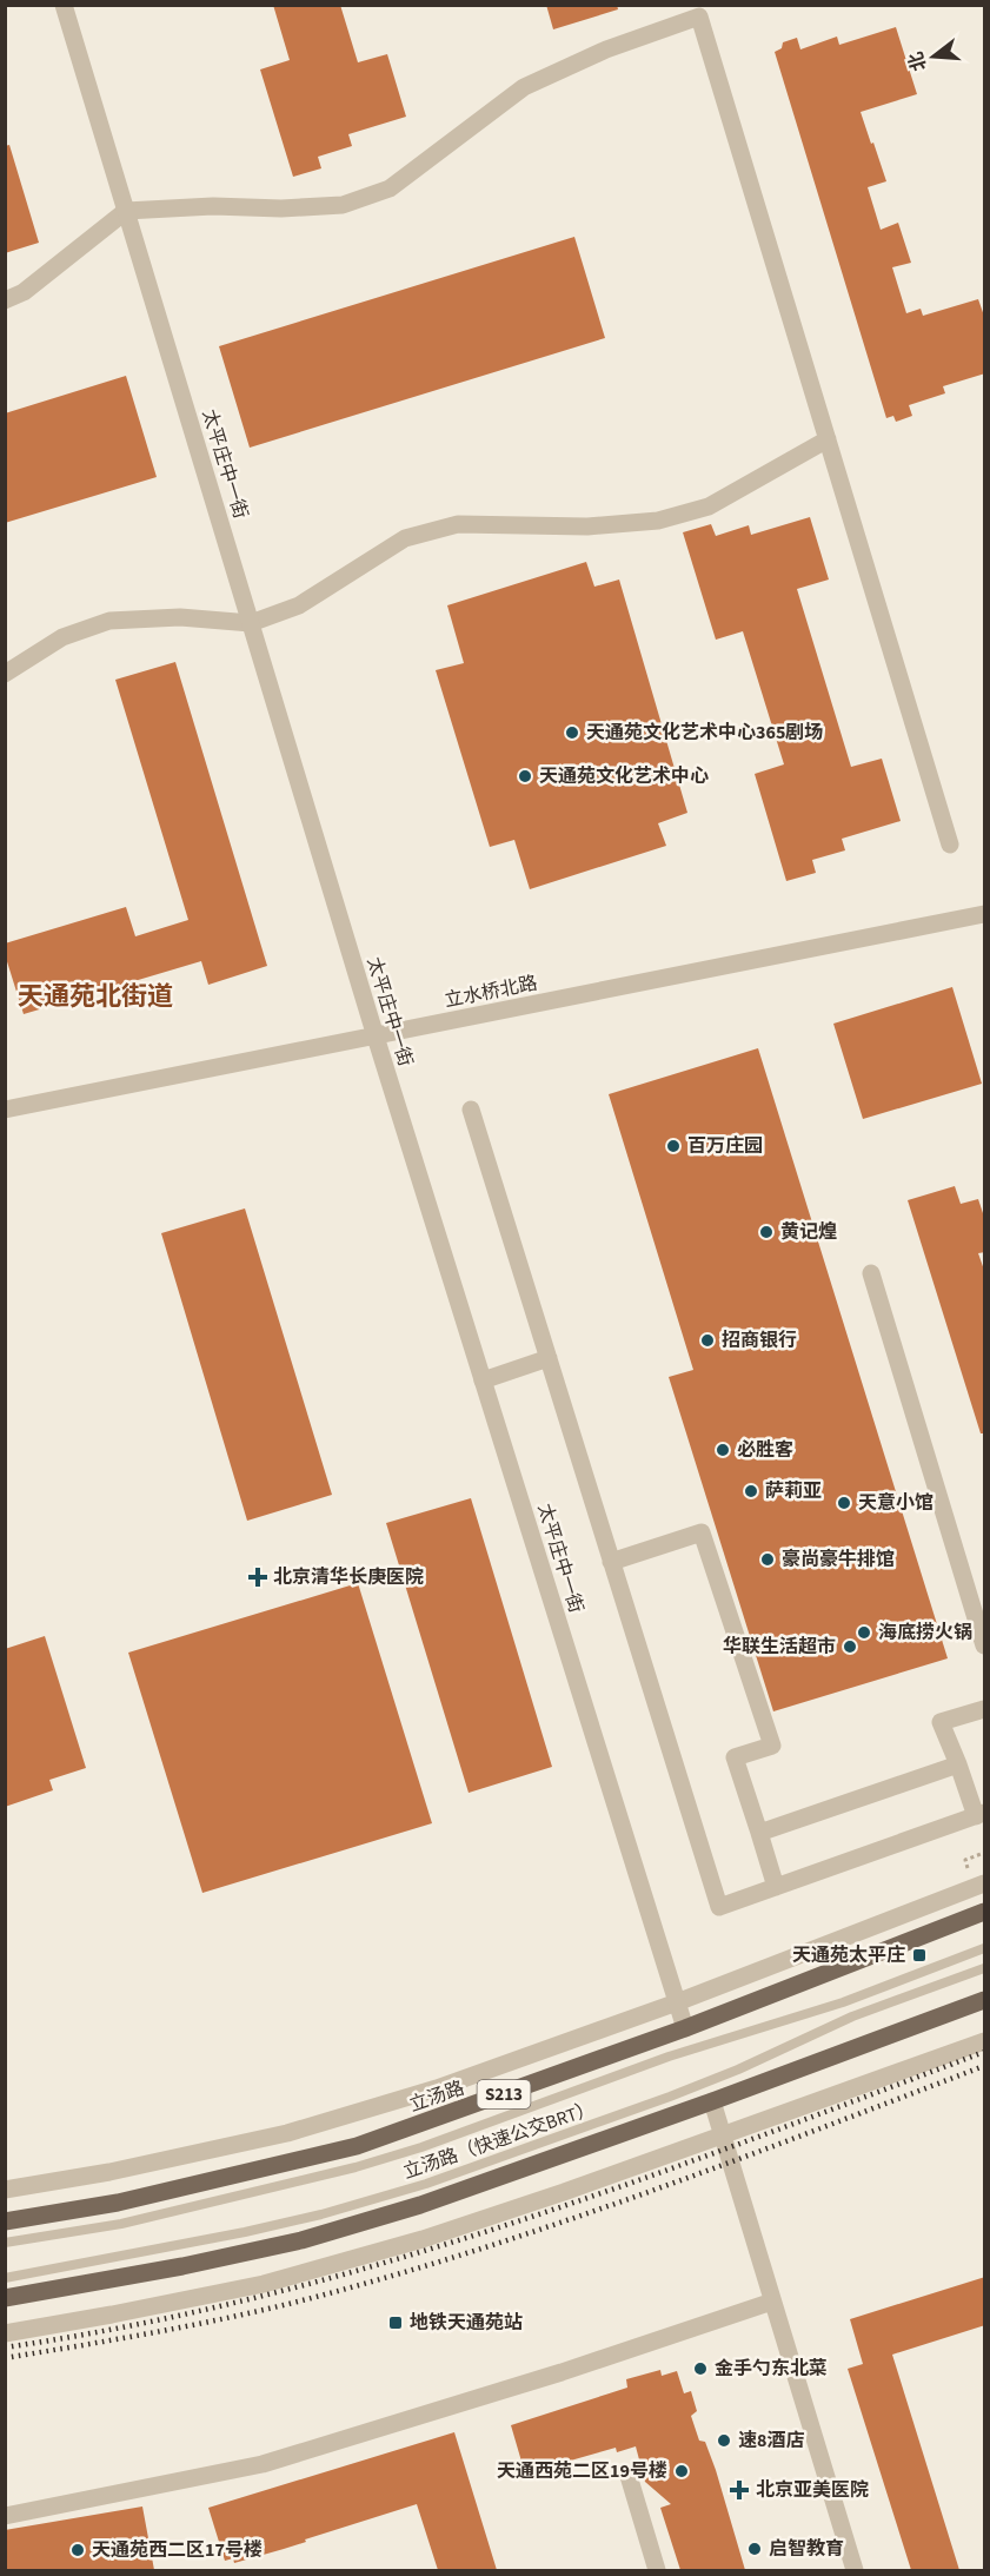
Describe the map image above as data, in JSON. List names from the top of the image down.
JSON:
{
  "streets": {
    "main road": ["S213", "立汤路"],
    "street": ["太平庄中一街", "立水桥北路"],
    "lane": ["立汤路（快速公交BRT）"]
  },
  "crossings": [
    ["太平庄中一街", "立水桥北路"],
    ["太平庄中一街", "立汤路"]
  ],
  "districts": ["天通苑北街道"],
  "places": {
    "other": [
      "天通苑文化艺术中心365剧场",
      "天通苑文化艺术中心",
      "百万庄园",
      "黄记煌",
      "招商银行",
      "必胜客",
      "萨莉亚",
      "天意小馆",
      "豪尚豪牛排馆",
      "海底捞火锅",
      "华联生活超市",
      "金手勺东北菜",
      "速8酒店",
      "天通西苑二区19号楼",
      "启智教育",
      "天通苑西二区17号楼"
    ],
    "health": ["北京清华长庚医院", "北京亚美医院"],
    "transit": ["天通苑太平庄", "地铁天通苑站"]
  },
  "north": "left"
}
